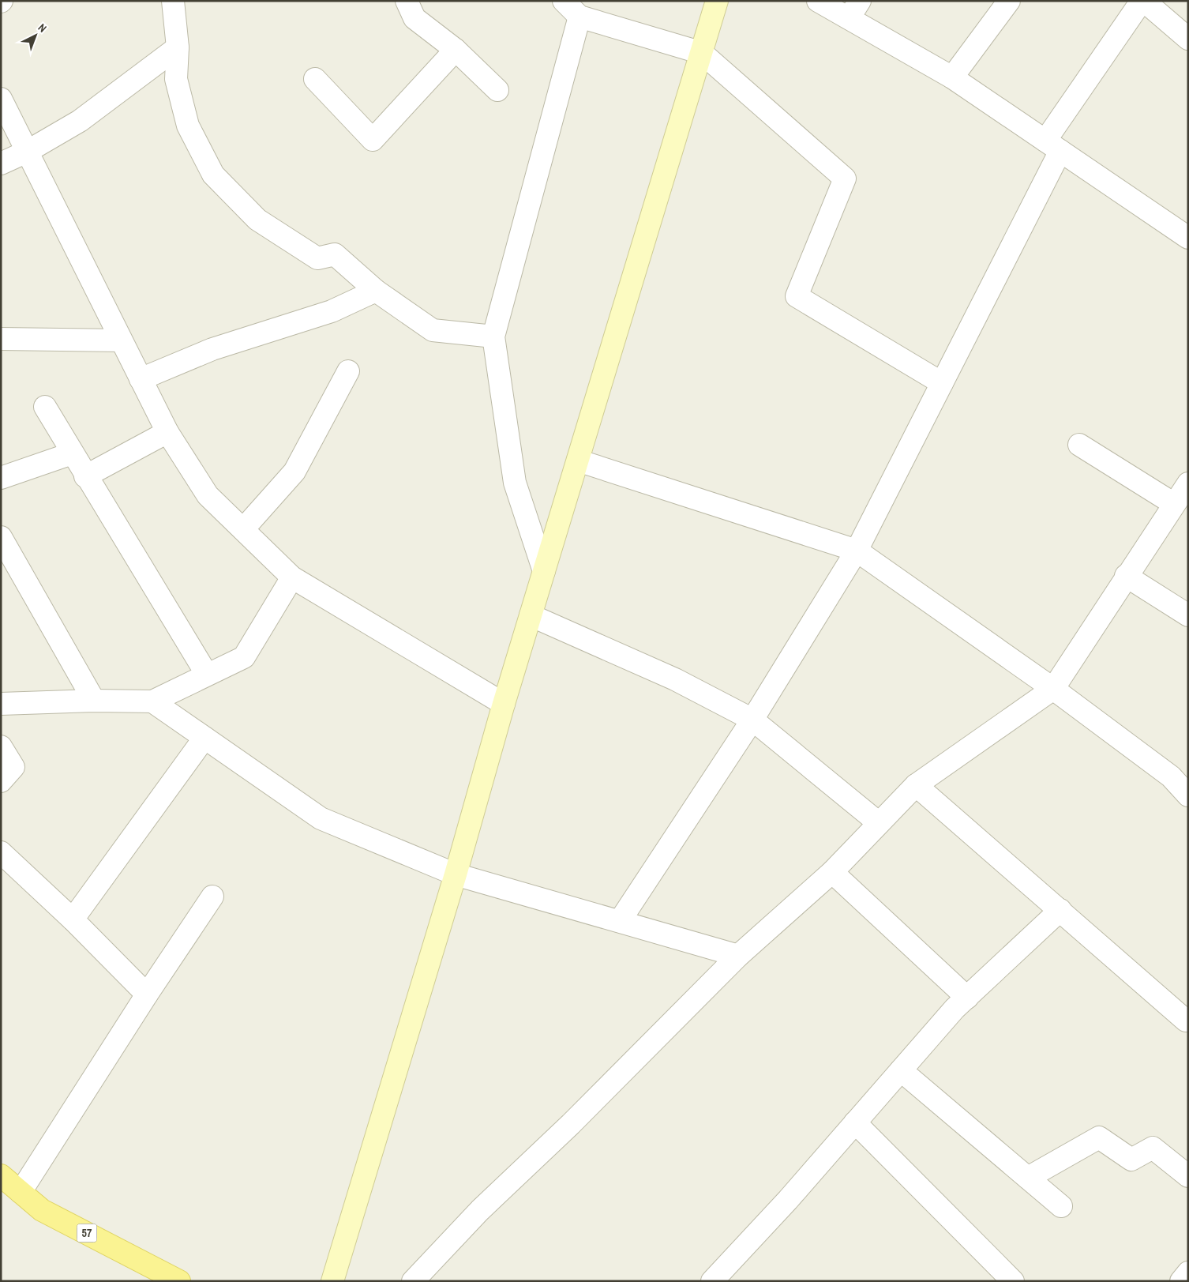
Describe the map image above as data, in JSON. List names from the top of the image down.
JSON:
{
  "streets": {
    "main road": ["57"]
  },
  "north": "top right"
}
